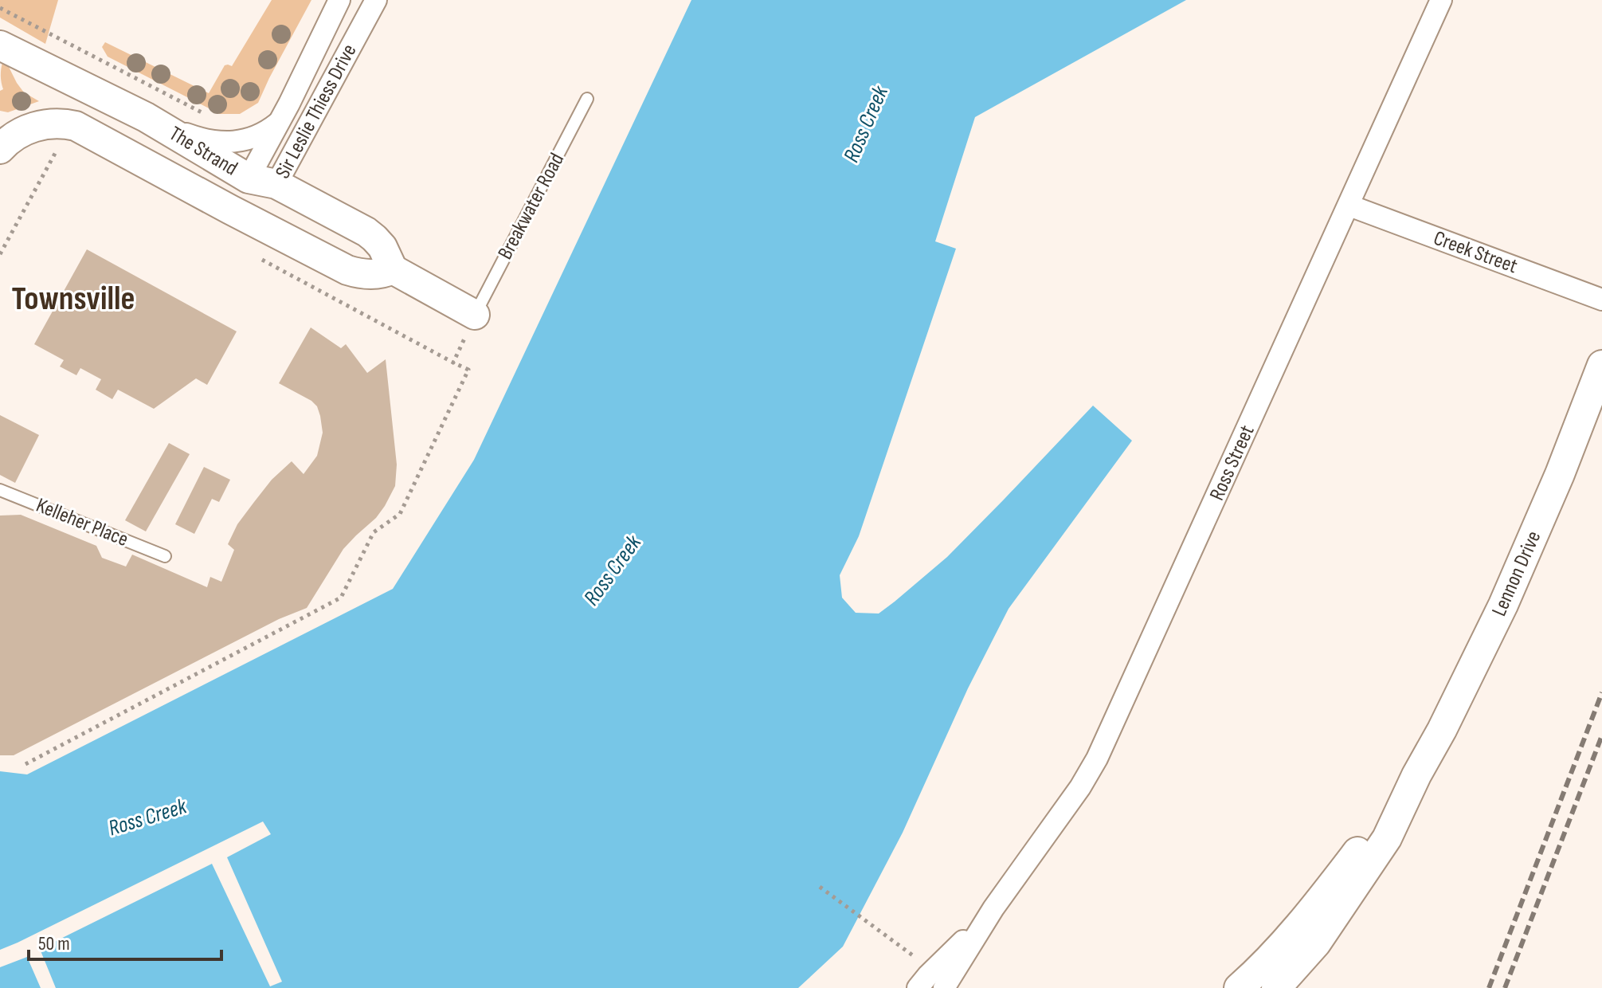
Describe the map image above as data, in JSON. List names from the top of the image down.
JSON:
{
  "streets": {
    "street": [
      "Sir Leslie Thiess Drive",
      "The Strand",
      "Creek Street",
      "Ross Street",
      "Lennon Drive"
    ],
    "lane": ["Breakwater Road", "Kelleher Place"]
  },
  "crossings": [
    ["Sir Leslie Thiess Drive", "The Strand"],
    ["Creek Street", "Ross Street"]
  ],
  "districts": ["Townsville"],
  "water": ["Ross Creek"],
  "scale_bar": "50 m"
}
